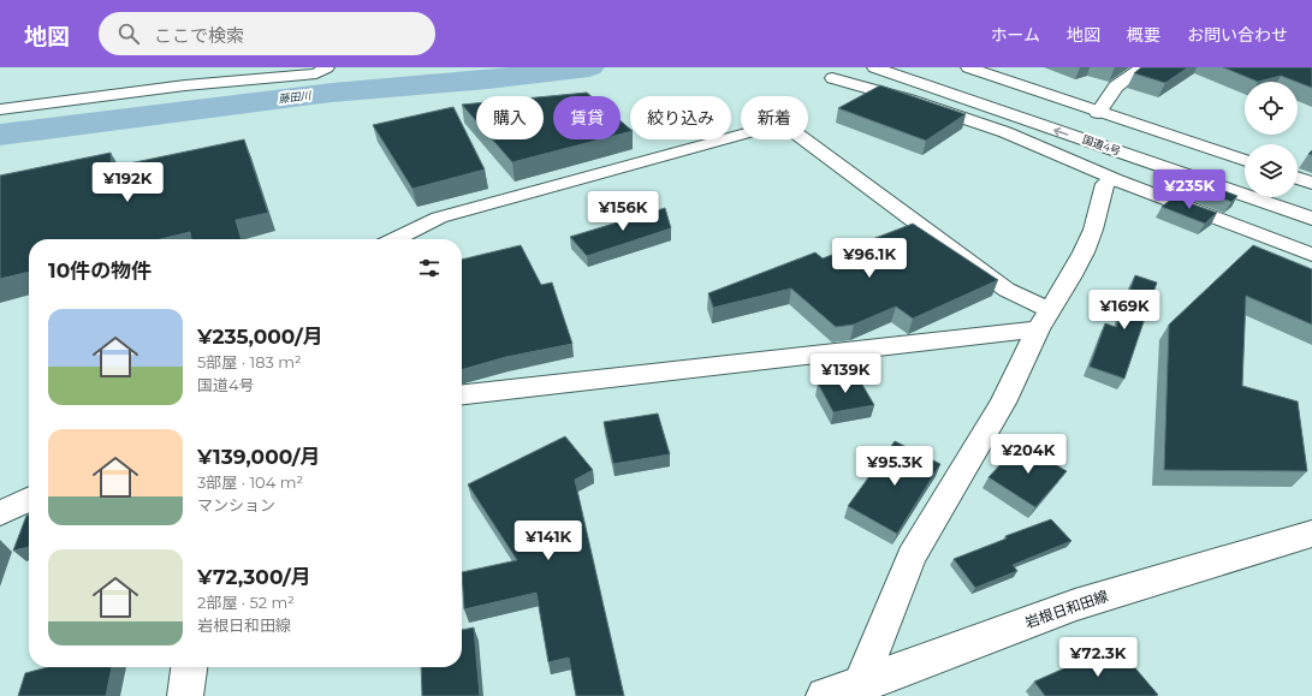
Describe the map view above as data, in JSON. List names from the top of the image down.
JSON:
{
  "streets": {
    "main road": ["国道4号", "岩根日和田線"]
  },
  "water": ["藤田川"],
  "page": {
    "header": "地図",
    "search": "ここで検索",
    "nav": [
      "ホーム",
      "地図",
      "概要",
      "お問い合わせ"
    ],
    "chip": [
      "購入",
      "賃貸",
      "絞り込み",
      "新着"
    ],
    "price": [
      "¥192K",
      "¥235K",
      "¥156K",
      "¥96.1K",
      "¥169K",
      "¥139K",
      "¥204K",
      "¥95.3K",
      "¥141K",
      "¥72.3K"
    ],
    "heading": "10件の物件",
    "list": [
      {
        "name": "¥235,000/月",
        "note": "5部屋 · 183 m² · 国道4号"
      },
      {
        "name": "¥139,000/月",
        "note": "3部屋 · 104 m² · マンション"
      },
      {
        "name": "¥72,300/月",
        "note": "2部屋 · 52 m² · 岩根日和田線"
      }
    ]
  }
}
